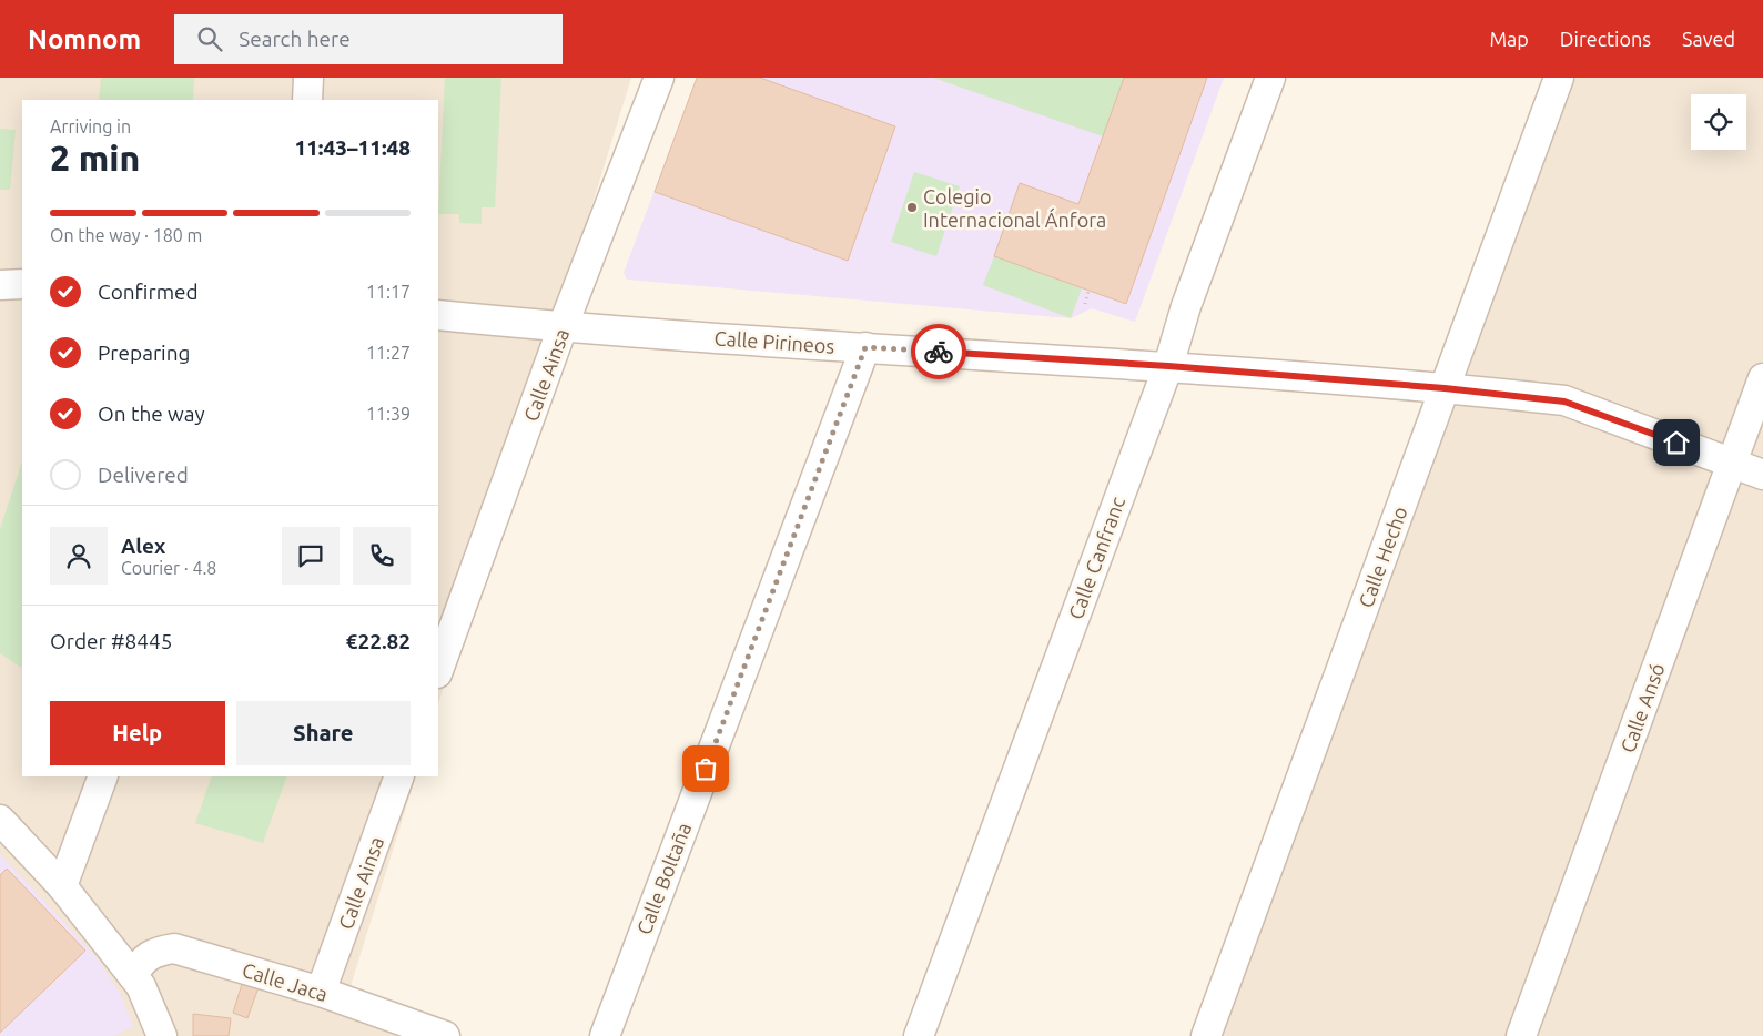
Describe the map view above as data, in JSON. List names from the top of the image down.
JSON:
{
  "streets": {
    "street": [
      "Calle Pirineos",
      "Calle Ainsa",
      "Calle Hecho",
      "Calle Canfranc",
      "Calle Ansó",
      "Calle Boltaña",
      "Calle Jaca"
    ]
  },
  "crossings": [
    ["Calle Pirineos", "Calle Ainsa"],
    ["Calle Pirineos", "Calle Hecho"],
    ["Calle Pirineos", "Calle Canfranc"],
    ["Calle Pirineos", "Calle Ansó"],
    ["Calle Pirineos", "Calle Boltaña"],
    ["Calle Ainsa", "Calle Jaca"]
  ],
  "places": ["Colegio Internacional Ánfora"],
  "page": {
    "header": "Nomnom",
    "search": "Search here",
    "nav": ["Map", "Directions", "Saved"],
    "heading": ["2 min", "Arriving in", "11:43–11:48"],
    "panel": [
      "Alex",
      "Courier · 4.8",
      "Order #8445",
      "€22.82"
    ],
    "bar": "On the way · 180 m",
    "list": [
      ["Confirmed", "11:17"],
      ["Preparing", "11:27"],
      ["On the way", "11:39"],
      "Delivered"
    ],
    "buttons": ["Help", "Share"]
  }
}
